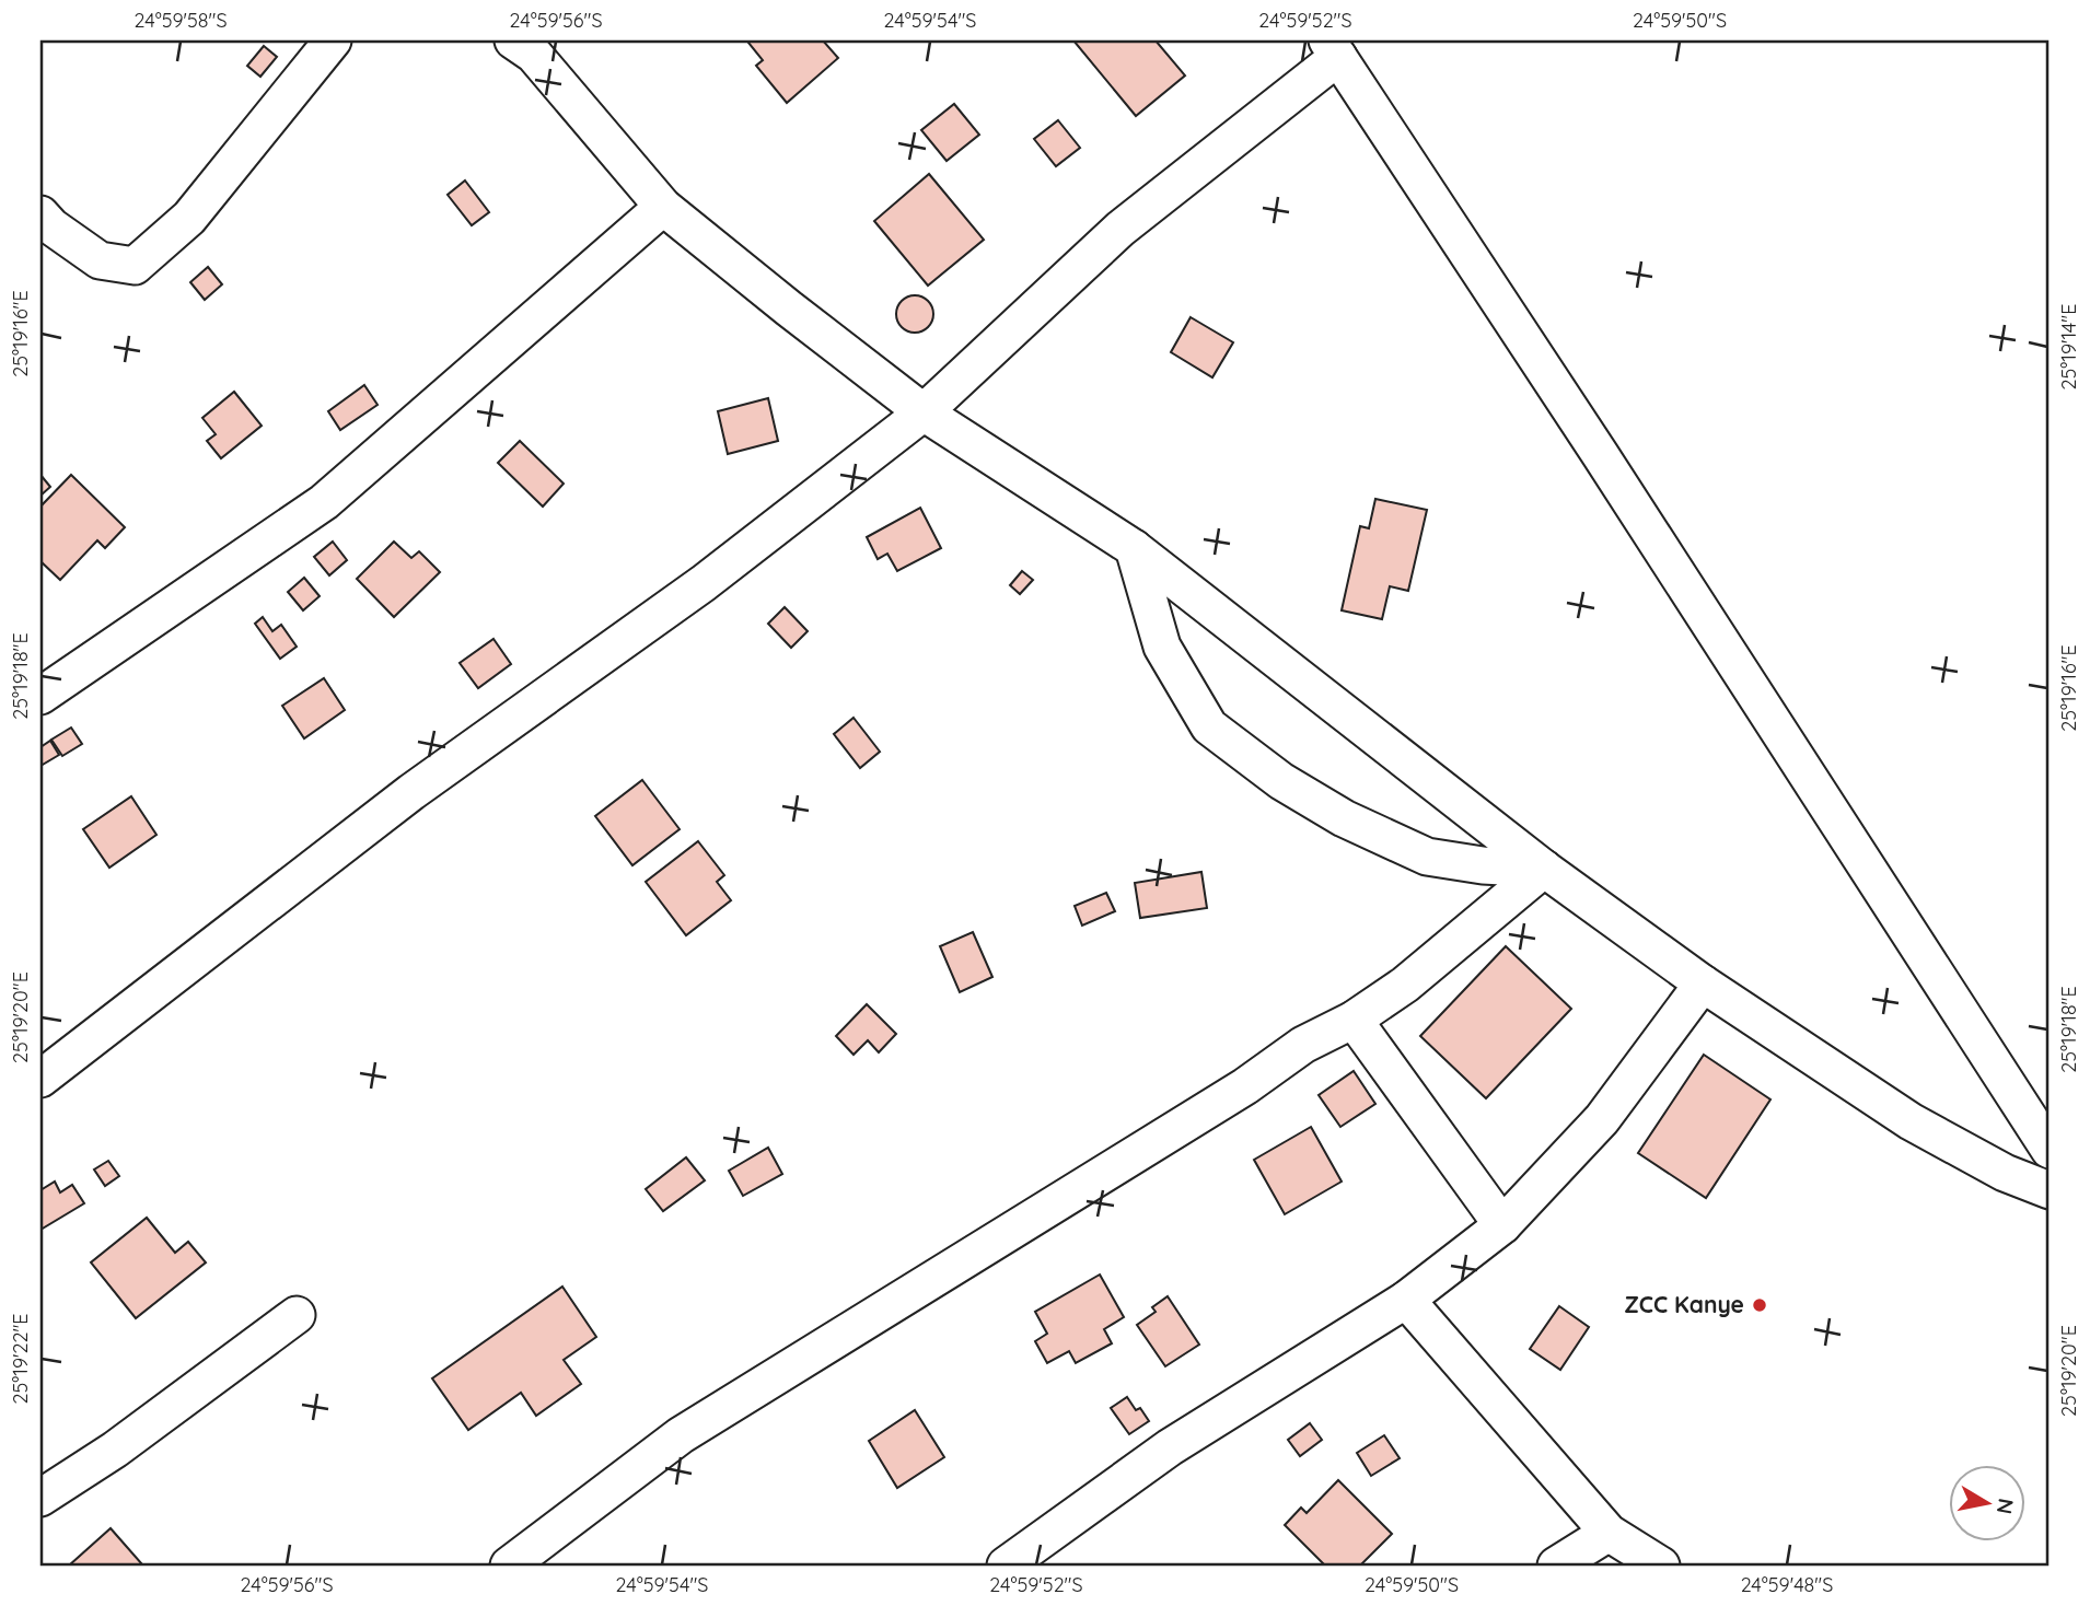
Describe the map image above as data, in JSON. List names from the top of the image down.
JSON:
{
  "places": ["ZCC Kanye"],
  "north": "right",
  "coordinates": [
    "24°59'58\"S",
    "24°59'56\"S",
    "24°59'54\"S",
    "24°59'52\"S",
    "24°59'50\"S",
    "25°19'16\"E",
    "25°19'14\"E",
    "25°19'18\"E",
    "25°19'20\"E",
    "25°19'22\"E",
    "24°59'48\"S"
  ]
}
